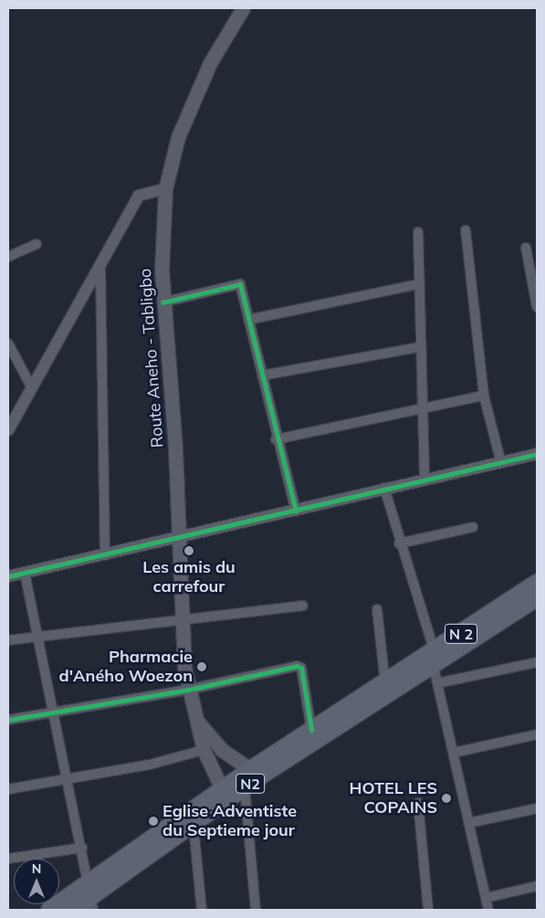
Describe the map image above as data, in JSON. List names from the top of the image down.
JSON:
{
  "streets": {
    "highway": ["N 2", "N2"],
    "main road": ["Route Aneho - Tabligbo"]
  },
  "crossings": [
    ["Route Aneho - Tabligbo", "N2"],
    ["N 2", "N2"]
  ],
  "places": [
    "Les amis du carrefour",
    "Pharmacie d'Aného Woezon",
    "HOTEL LES COPAINS",
    "Eglise Adventiste du Septieme jour"
  ],
  "north": "top"
}
